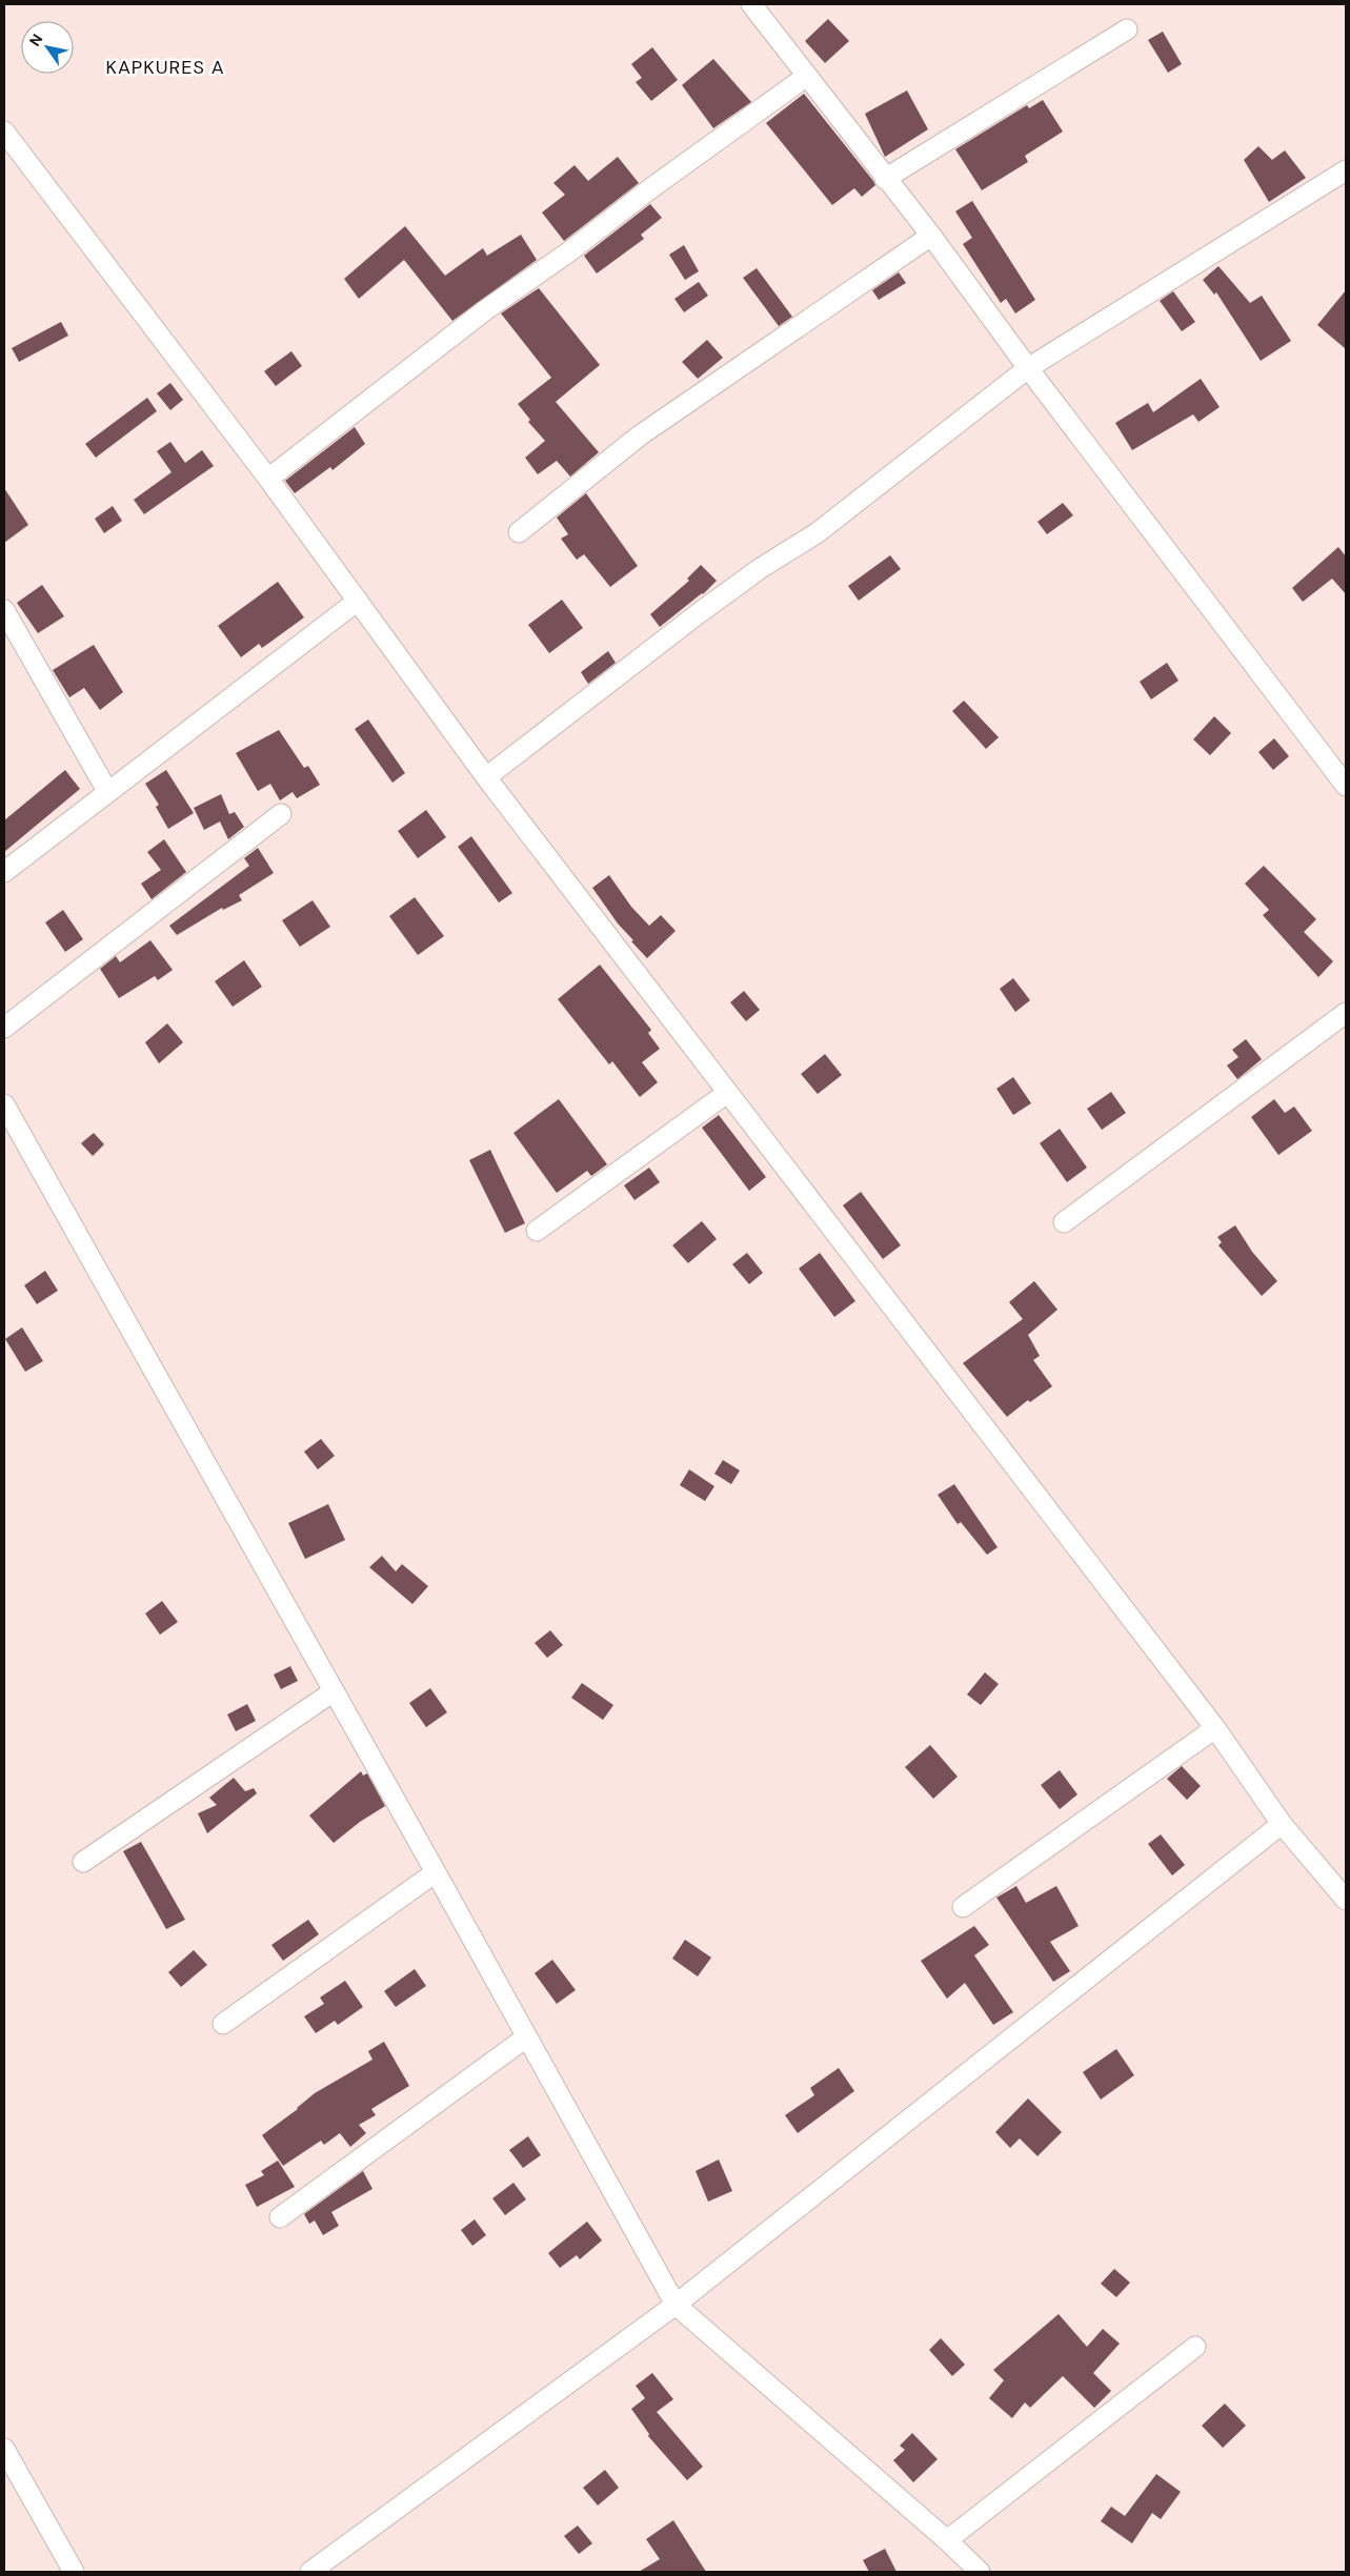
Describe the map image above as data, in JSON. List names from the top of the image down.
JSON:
{
  "districts": ["KAPKURES A"],
  "north": "top left"
}
